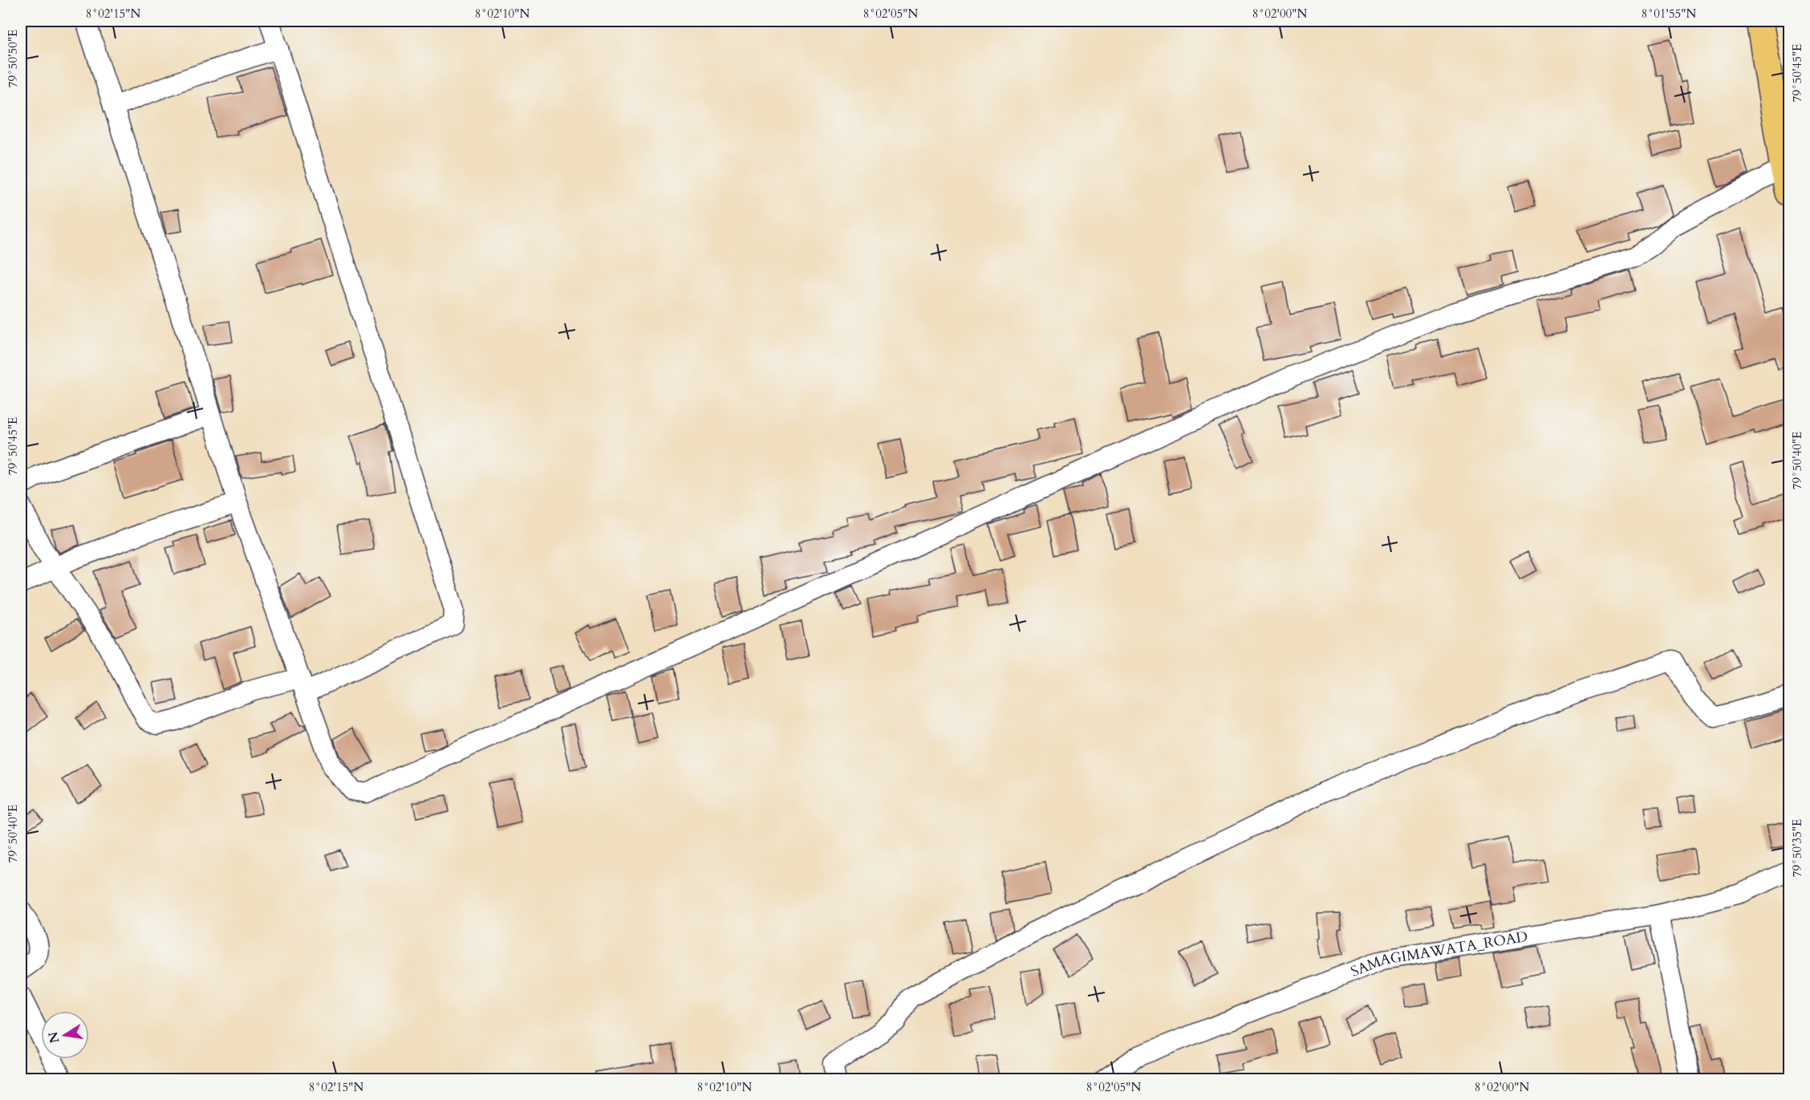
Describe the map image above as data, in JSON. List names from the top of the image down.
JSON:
{
  "streets": {
    "street": ["SAMAGIMAWATA_ROAD"]
  },
  "north": "left",
  "coordinates": [
    "8°02'15\"N",
    "8°02'10\"N",
    "8°02'05\"N",
    "8°02'00\"N",
    "8°01'55\"N",
    "79°50'50\"E",
    "79°50'45\"E",
    "79°50'40\"E",
    "79°50'35\"E"
  ]
}
